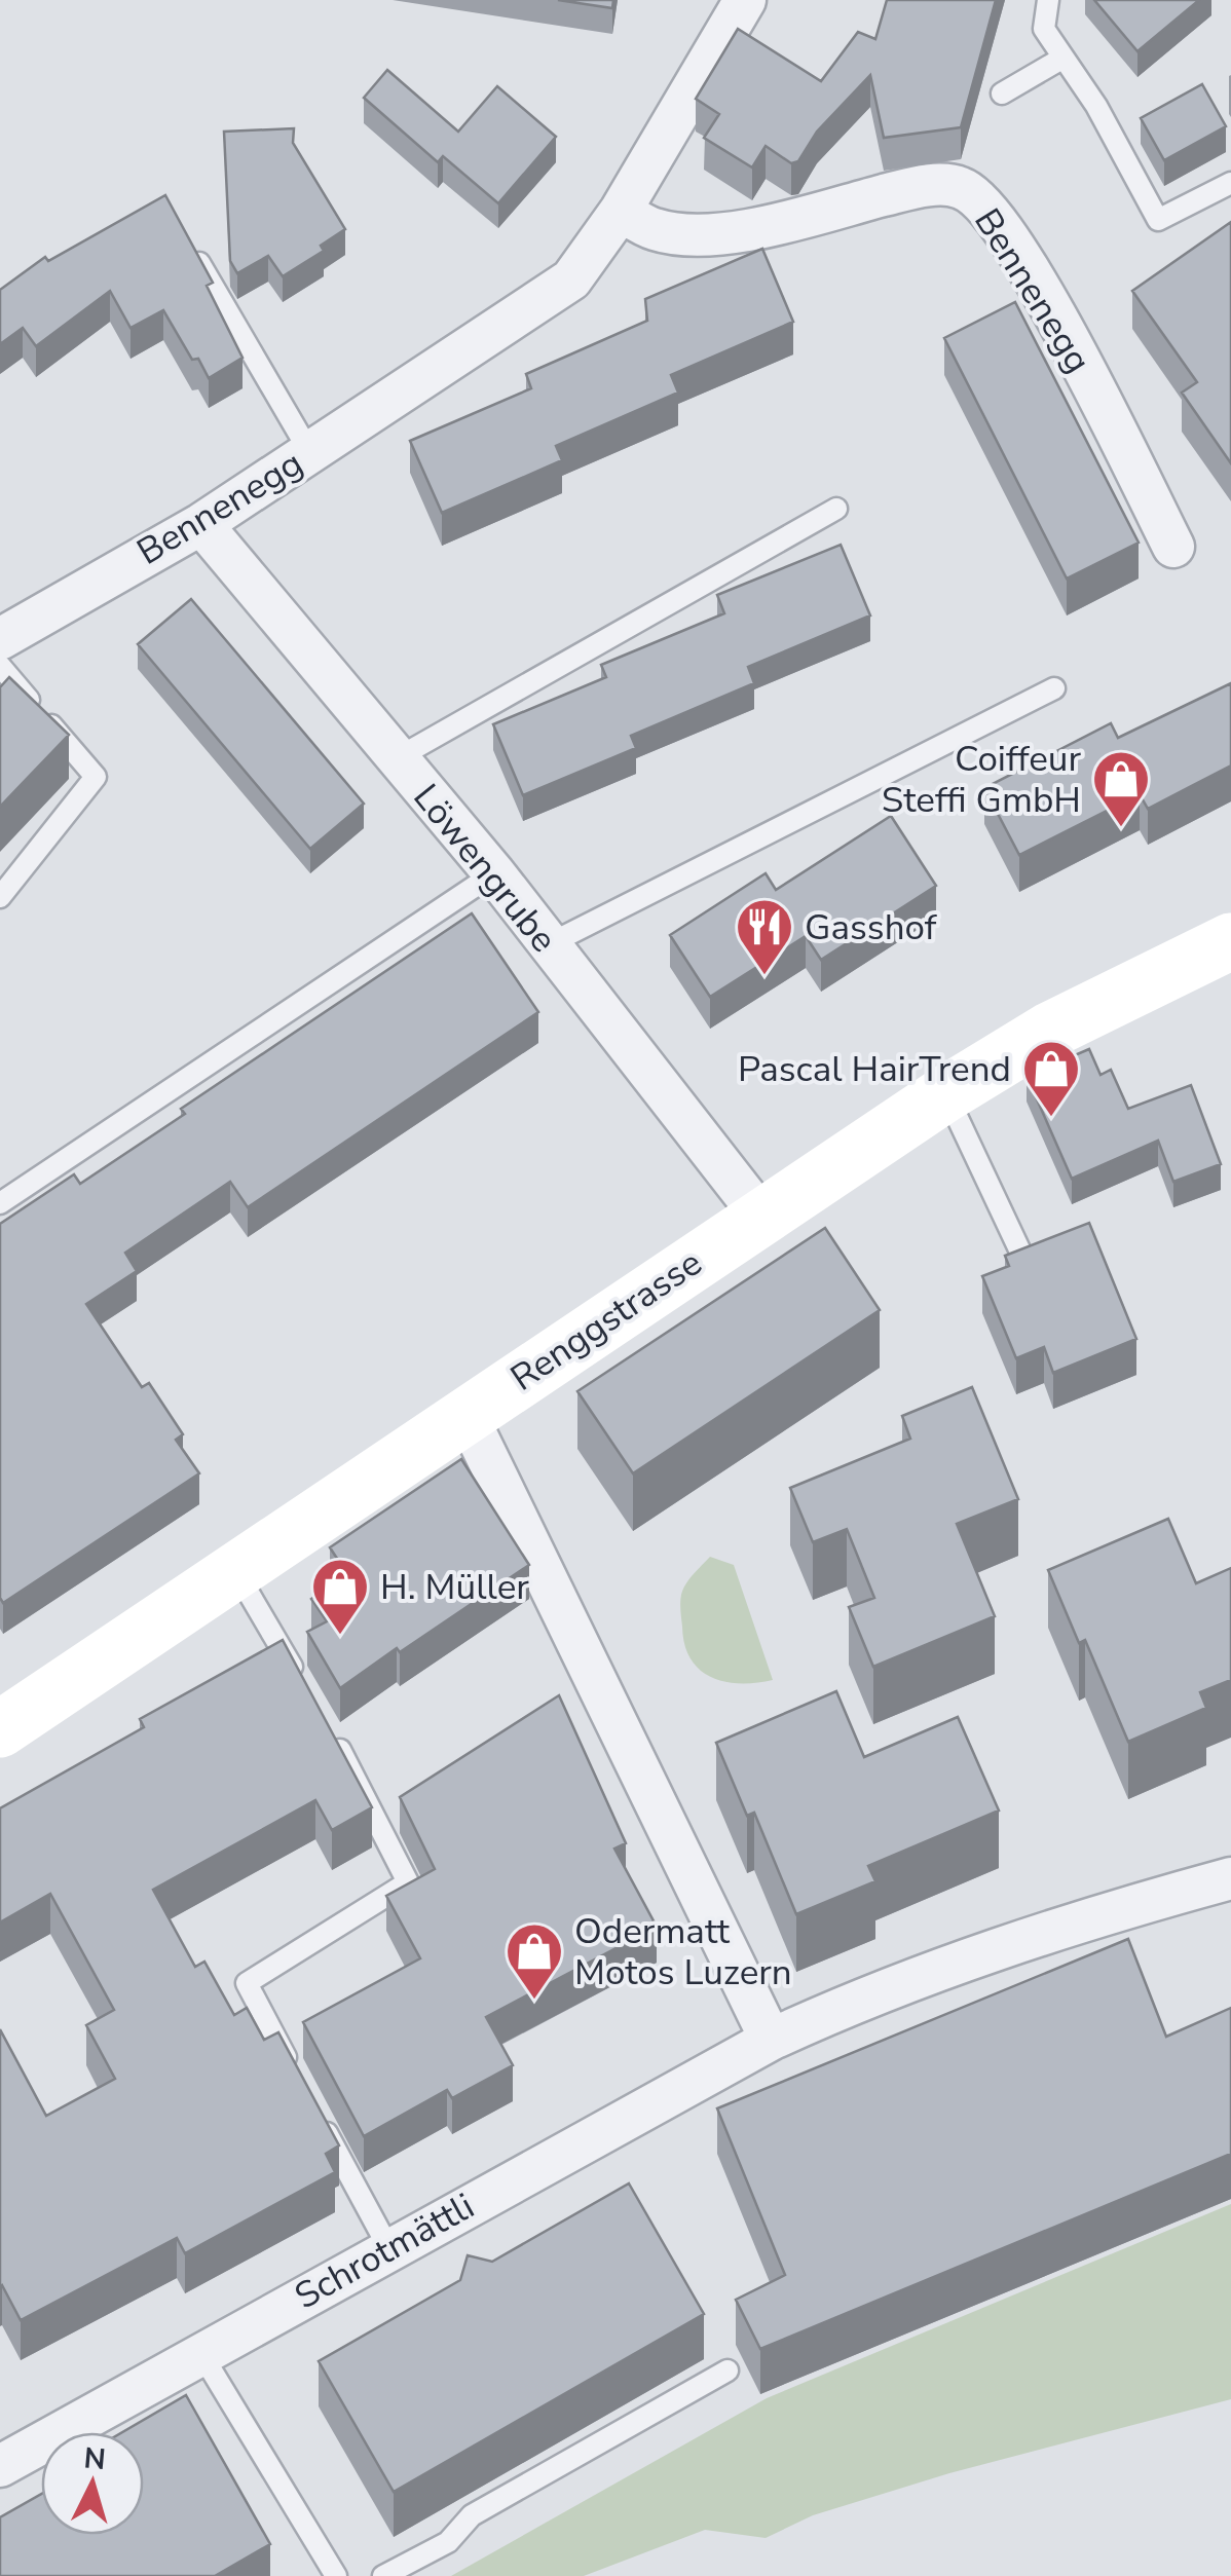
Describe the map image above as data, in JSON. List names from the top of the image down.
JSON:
{
  "streets": {
    "main road": ["Renggstrasse"],
    "street": ["Bennenegg", "Löwengrube", "Schrotmättli"]
  },
  "crossings": [
    ["Bennenegg", "Löwengrube"],
    ["Löwengrube", "Renggstrasse"]
  ],
  "places": {
    "shop": [
      "Coiffeur Steffi GmbH",
      "Pascal HairTrend",
      "H. Müller",
      "Odermatt Motos Luzern"
    ],
    "restaurant": ["Gasshof"]
  },
  "north": "top"
}
